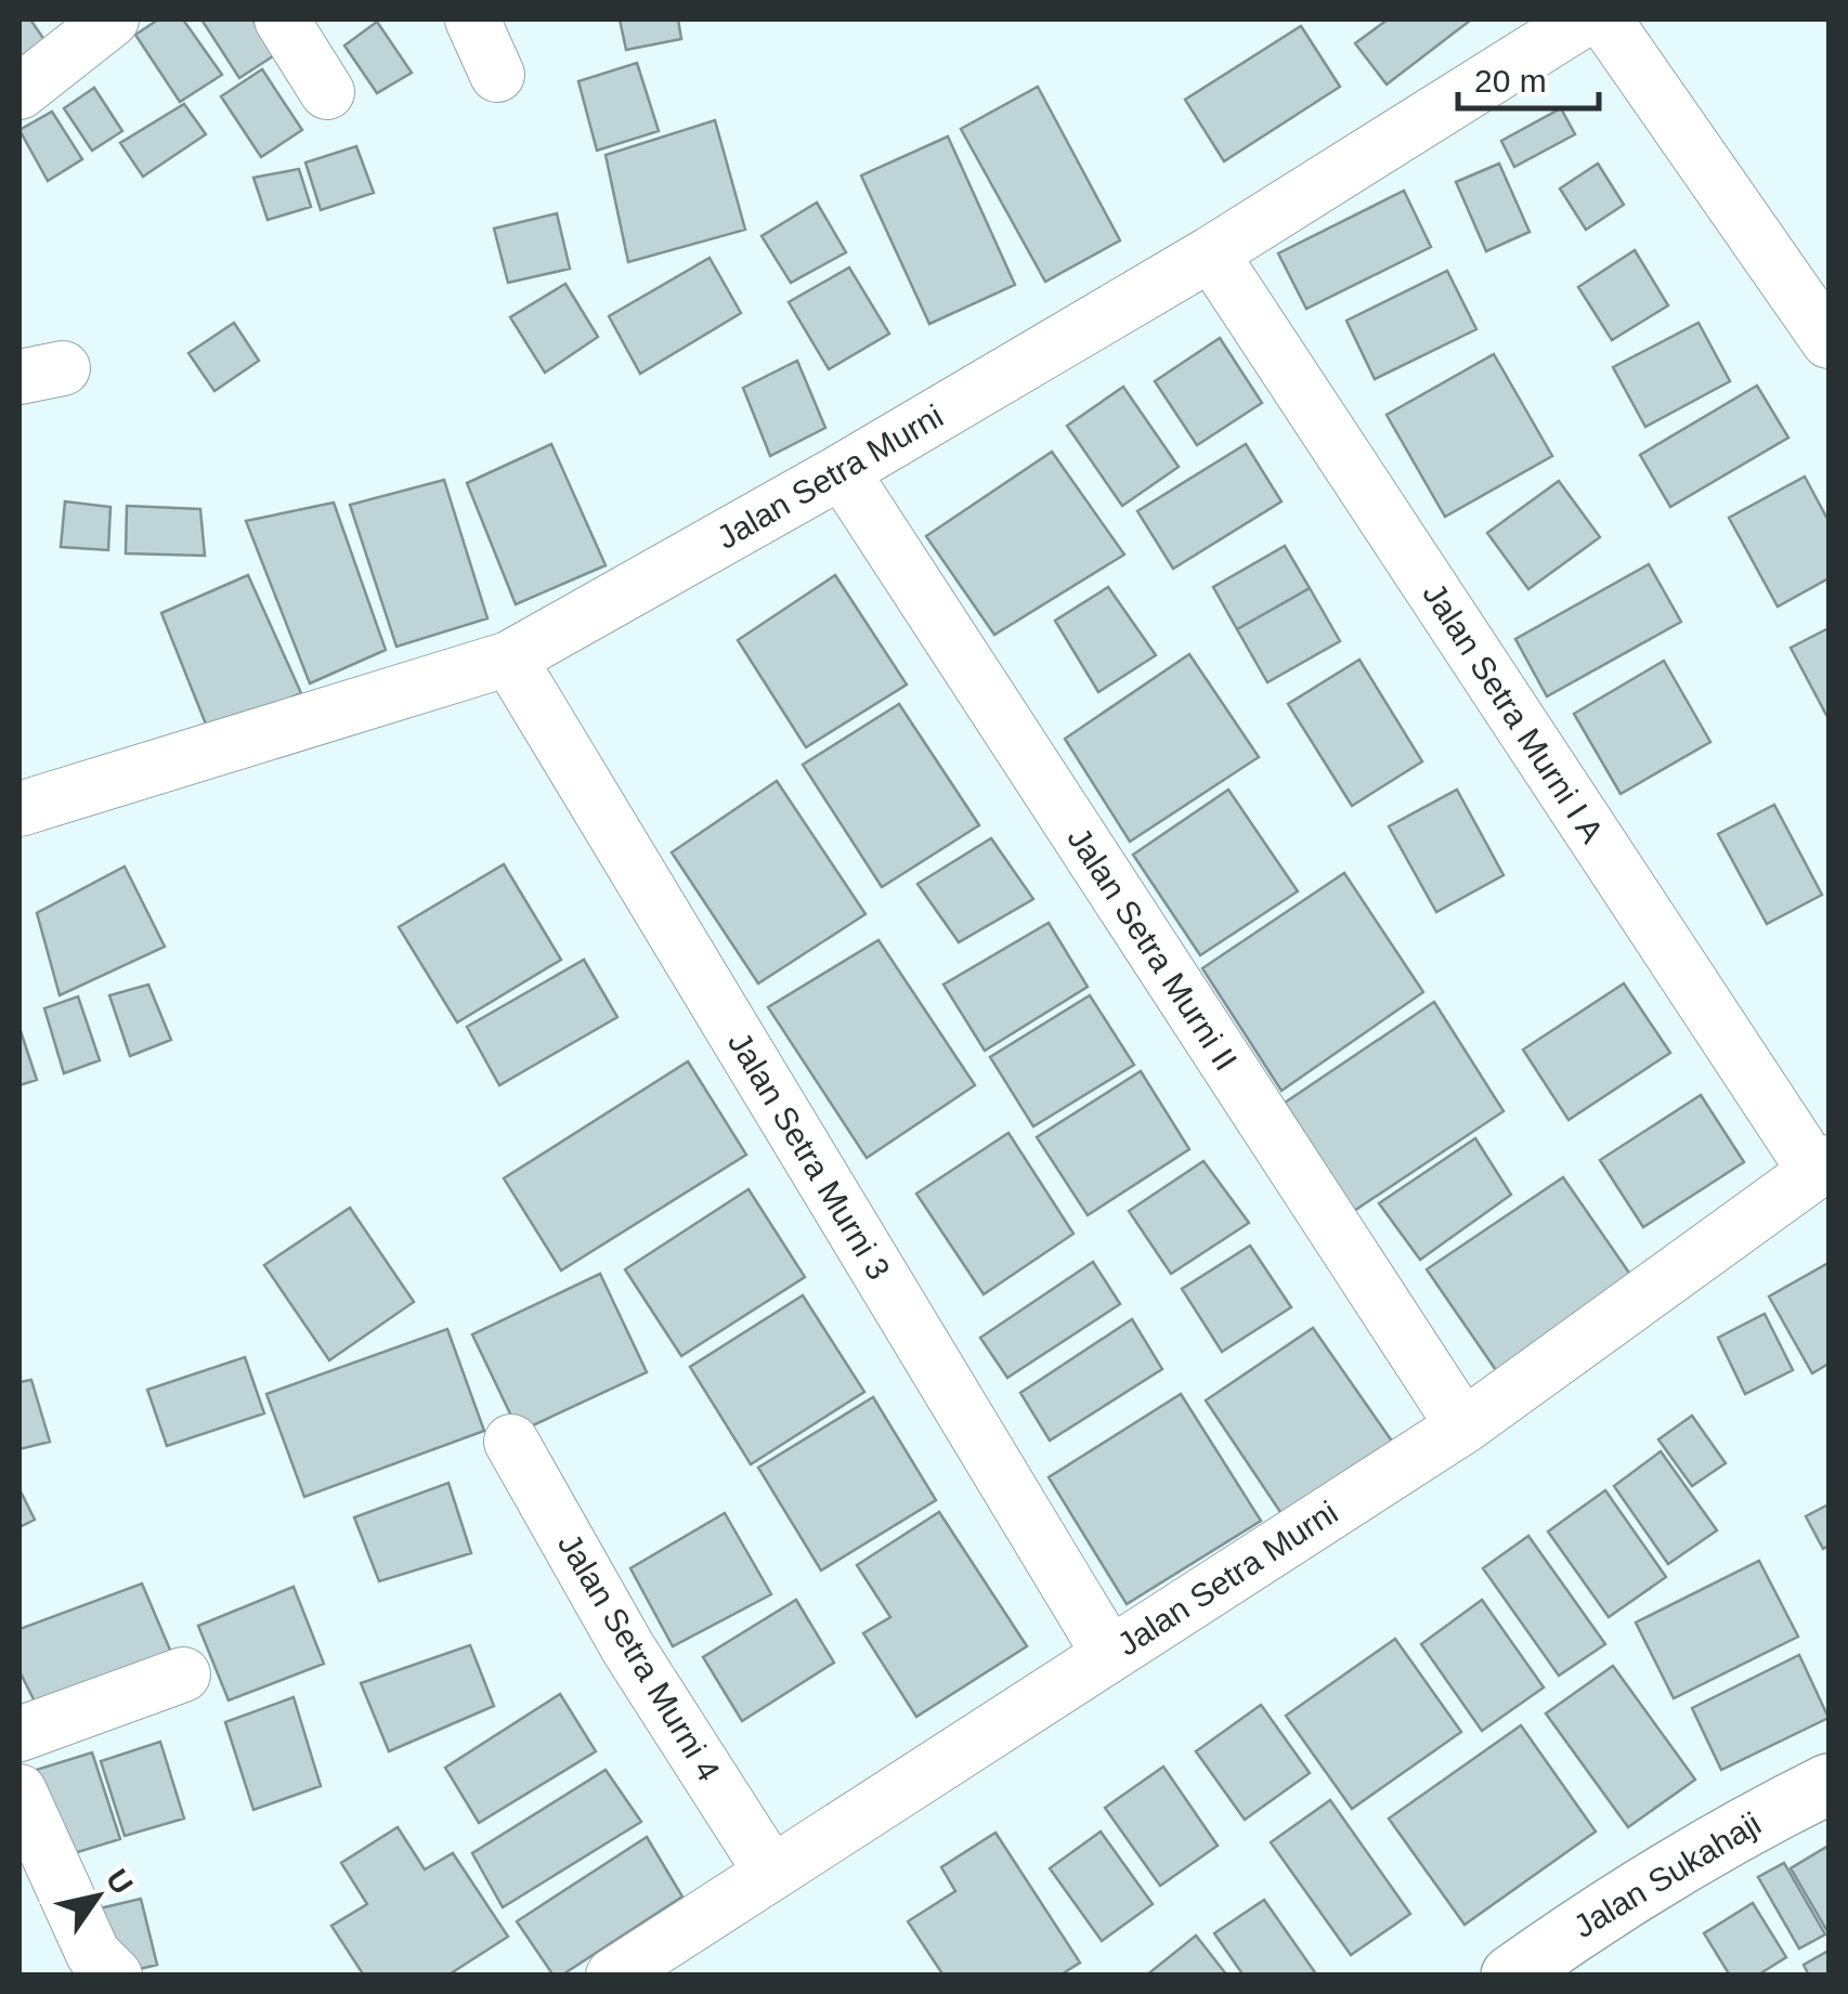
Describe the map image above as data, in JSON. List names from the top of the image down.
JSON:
{
  "streets": {
    "street": [
      "Jalan Setra Murni",
      "Jalan Setra Murni I A",
      "Jalan Setra Murni II",
      "Jalan Setra Murni 3",
      "Jalan Setra Murni 4",
      "Jalan Sukahaji"
    ]
  },
  "crossings": [
    ["Jalan Setra Murni", "Jalan Setra Murni I A"],
    ["Jalan Setra Murni", "Jalan Setra Murni II"],
    ["Jalan Setra Murni", "Jalan Setra Murni 3"],
    ["Jalan Setra Murni", "Jalan Setra Murni 4"]
  ],
  "scale_bar": "20 m",
  "north": "top right"
}
